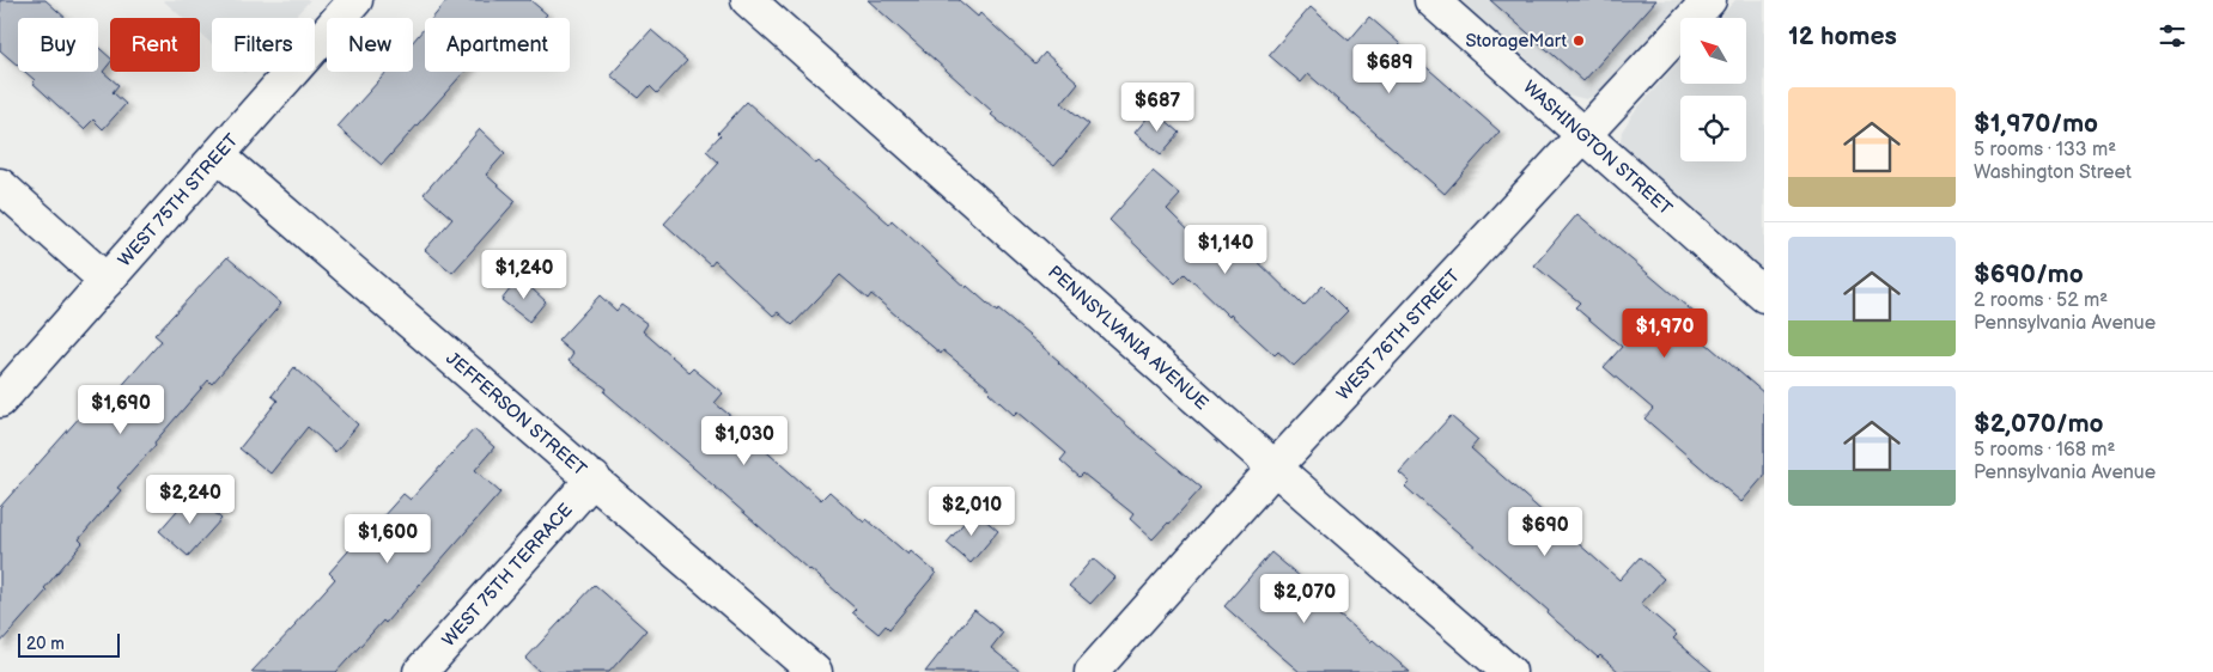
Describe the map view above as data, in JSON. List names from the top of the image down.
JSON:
{
  "streets": {
    "street": [
      "WASHINGTON STREET",
      "WEST 75TH STREET",
      "WEST 76TH STREET",
      "PENNSYLVANIA AVENUE",
      "JEFFERSON STREET",
      "WEST 75TH TERRACE"
    ]
  },
  "crossings": [
    ["WASHINGTON STREET", "WEST 76TH STREET"],
    ["WEST 75TH STREET", "JEFFERSON STREET"],
    ["WEST 76TH STREET", "PENNSYLVANIA AVENUE"],
    ["JEFFERSON STREET", "WEST 75TH TERRACE"]
  ],
  "places": ["StorageMart"],
  "scale_bar": "20 m",
  "north": "top left",
  "page": {
    "heading": "12 homes",
    "chip": [
      "Buy",
      "Rent",
      "Filters",
      "New",
      "Apartment"
    ],
    "price": [
      "$689",
      "$687",
      "$1,140",
      "$1,240",
      "$1,970",
      "$1,690",
      "$1,030",
      "$2,240",
      "$2,010",
      "$690",
      "$1,600",
      "$2,070"
    ],
    "list": [
      {
        "name": "$1,970/mo",
        "note": "5 rooms · 133 m² · Washington Street"
      },
      {
        "name": "$690/mo",
        "note": "2 rooms · 52 m² · Pennsylvania Avenue"
      },
      {
        "name": "$2,070/mo",
        "note": "5 rooms · 168 m² · Pennsylvania Avenue"
      }
    ],
    "scale": "20 m"
  }
}
